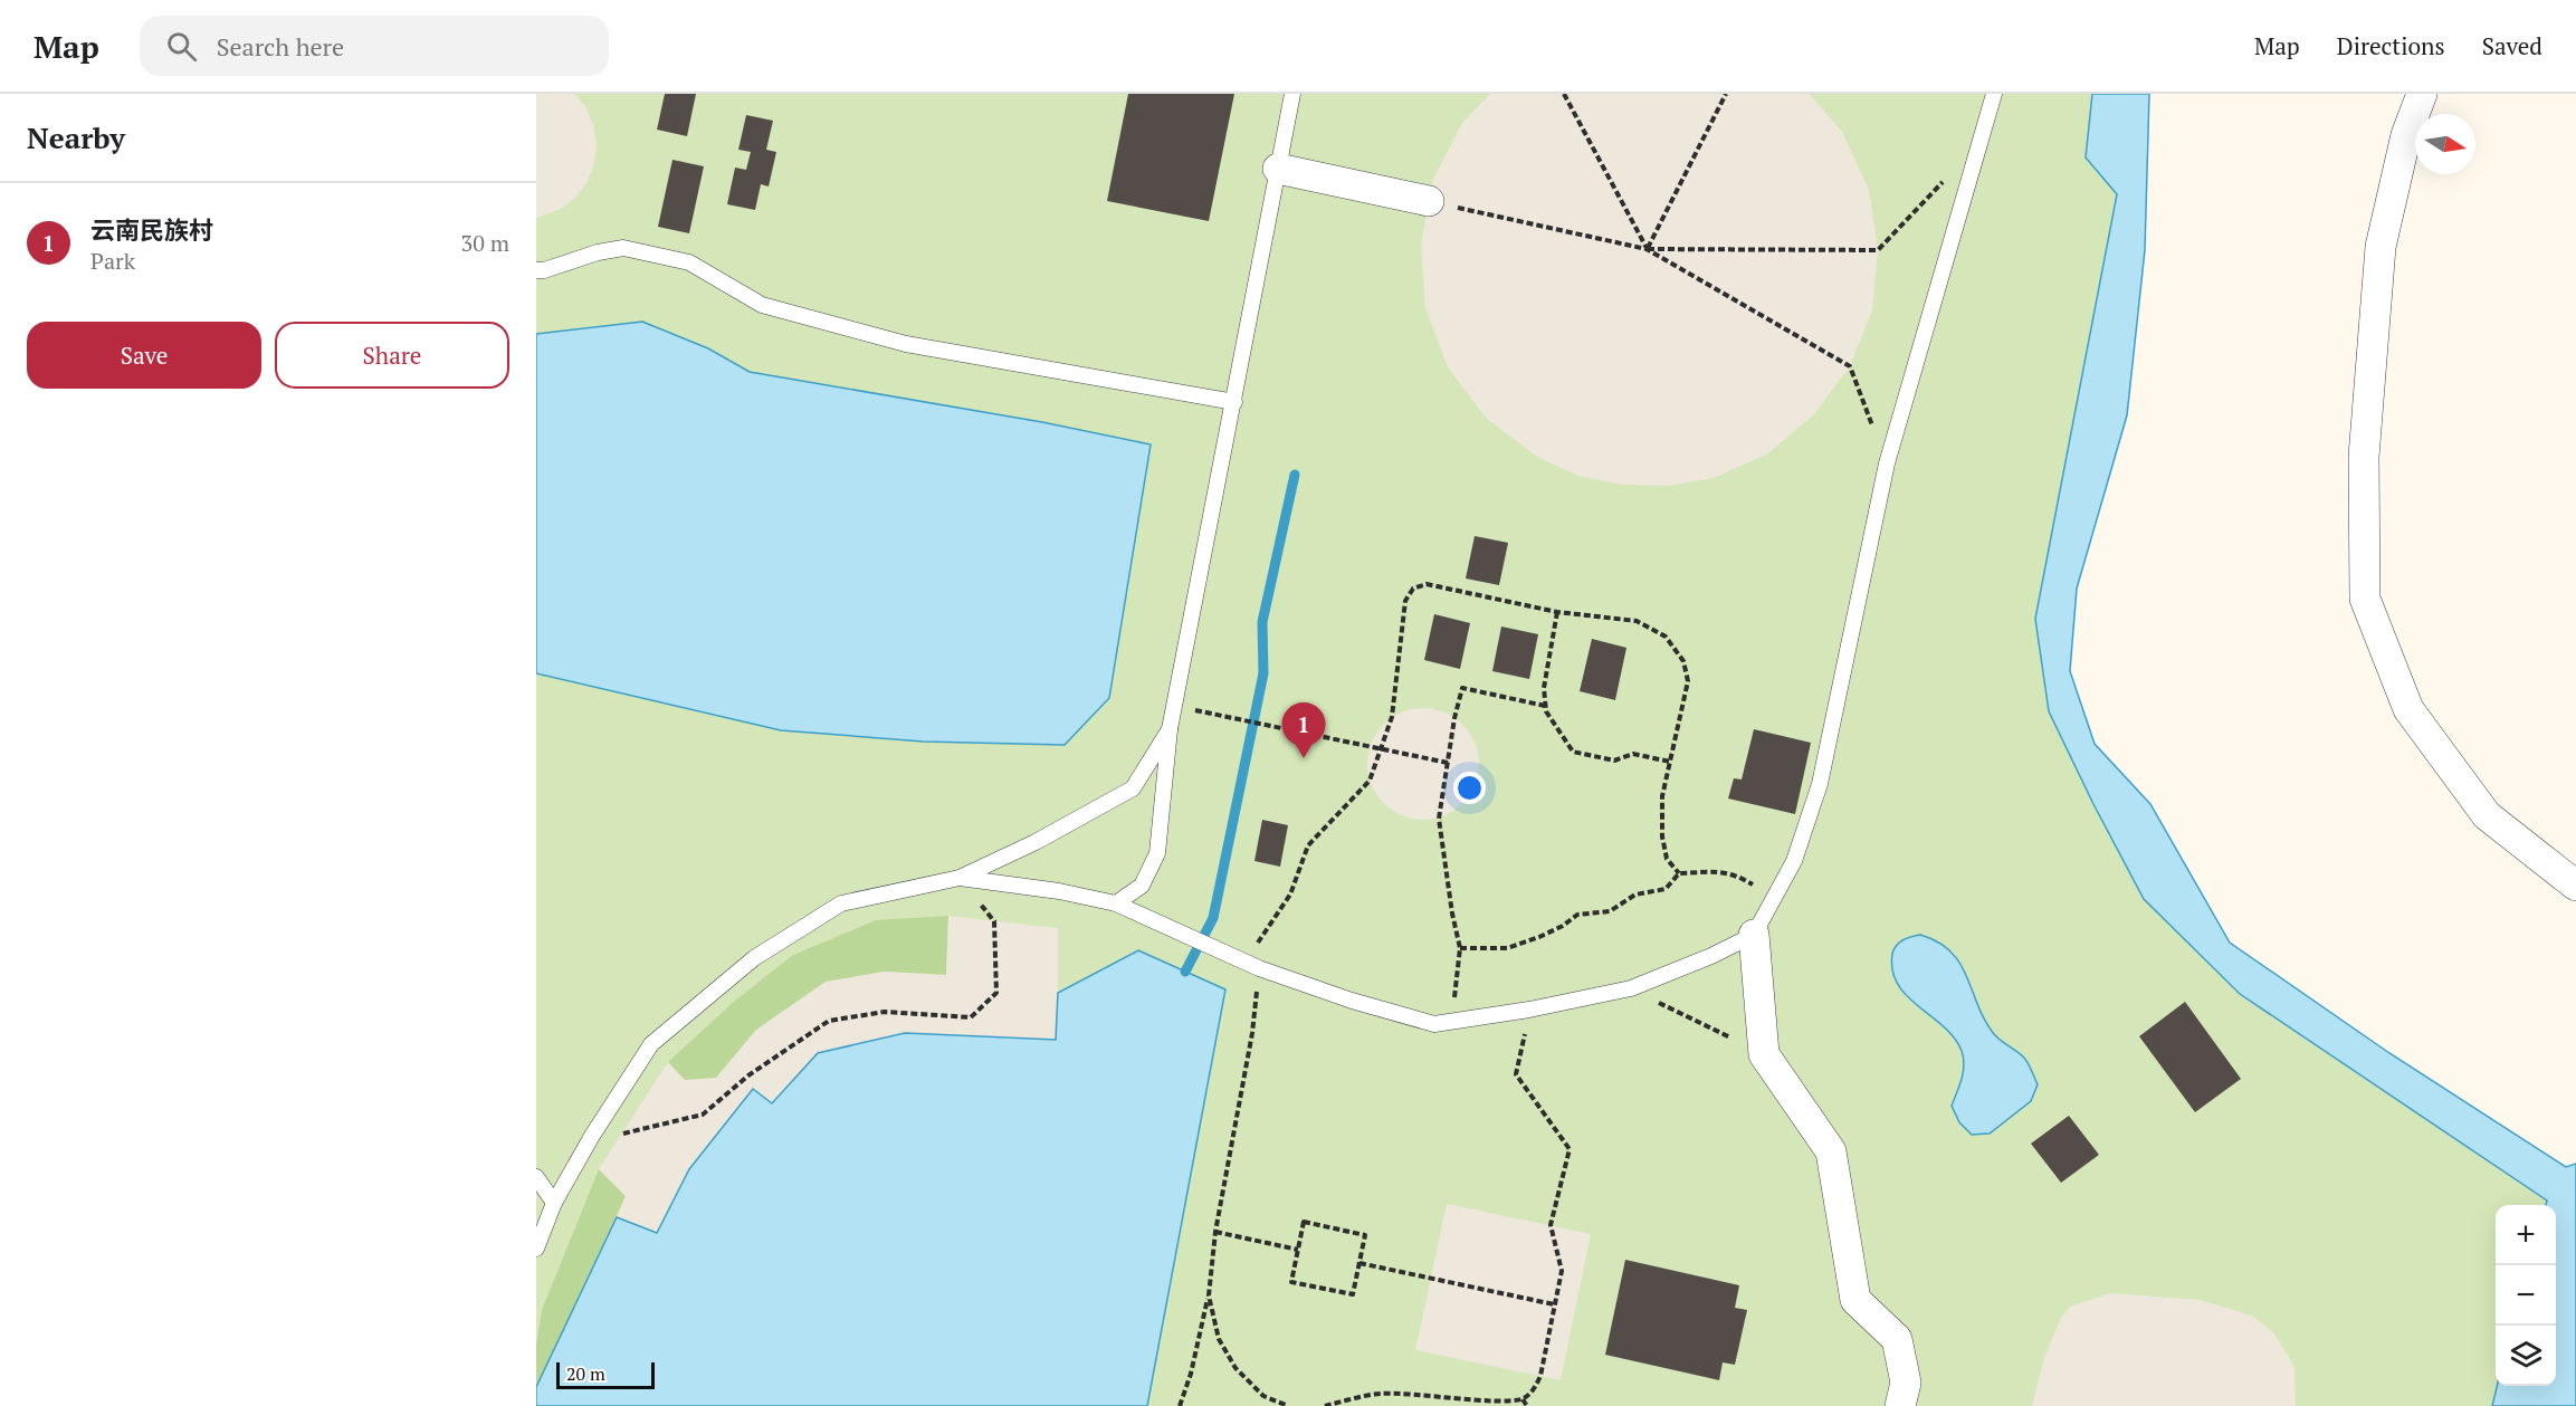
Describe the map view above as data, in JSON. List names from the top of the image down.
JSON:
{
  "scale_bar": "20 m",
  "north": "right",
  "page": {
    "header": "Map",
    "search": "Search here",
    "nav": ["Map", "Directions", "Saved"],
    "heading": "Nearby",
    "list": [
      {
        "mark": "1",
        "name": "云南民族村",
        "note": "Park",
        "value": "30 m"
      }
    ],
    "buttons": ["Save", "Share"],
    "pins": "1",
    "map_buttons": ["+", "−"],
    "scale": "20 m"
  }
}
